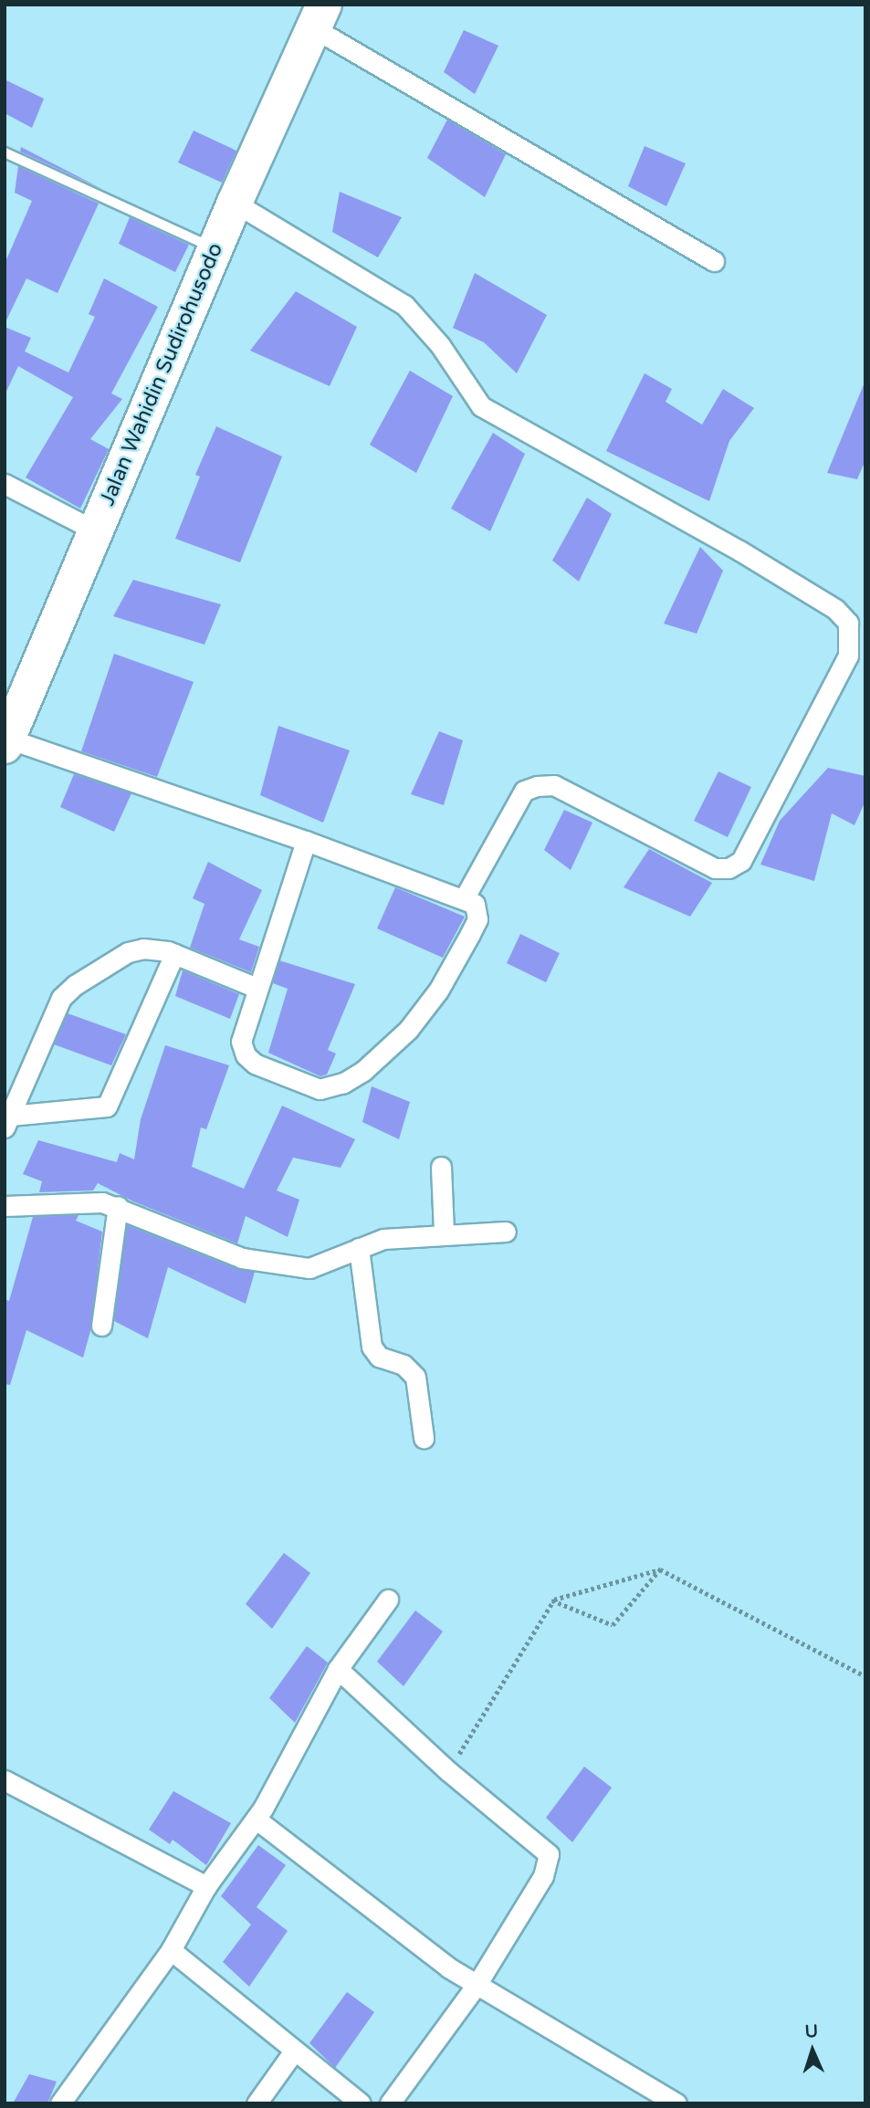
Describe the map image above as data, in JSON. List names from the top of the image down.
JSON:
{
  "streets": {
    "highway": ["Jalan Wahidin Sudirohusodo"]
  },
  "north": "top"
}
